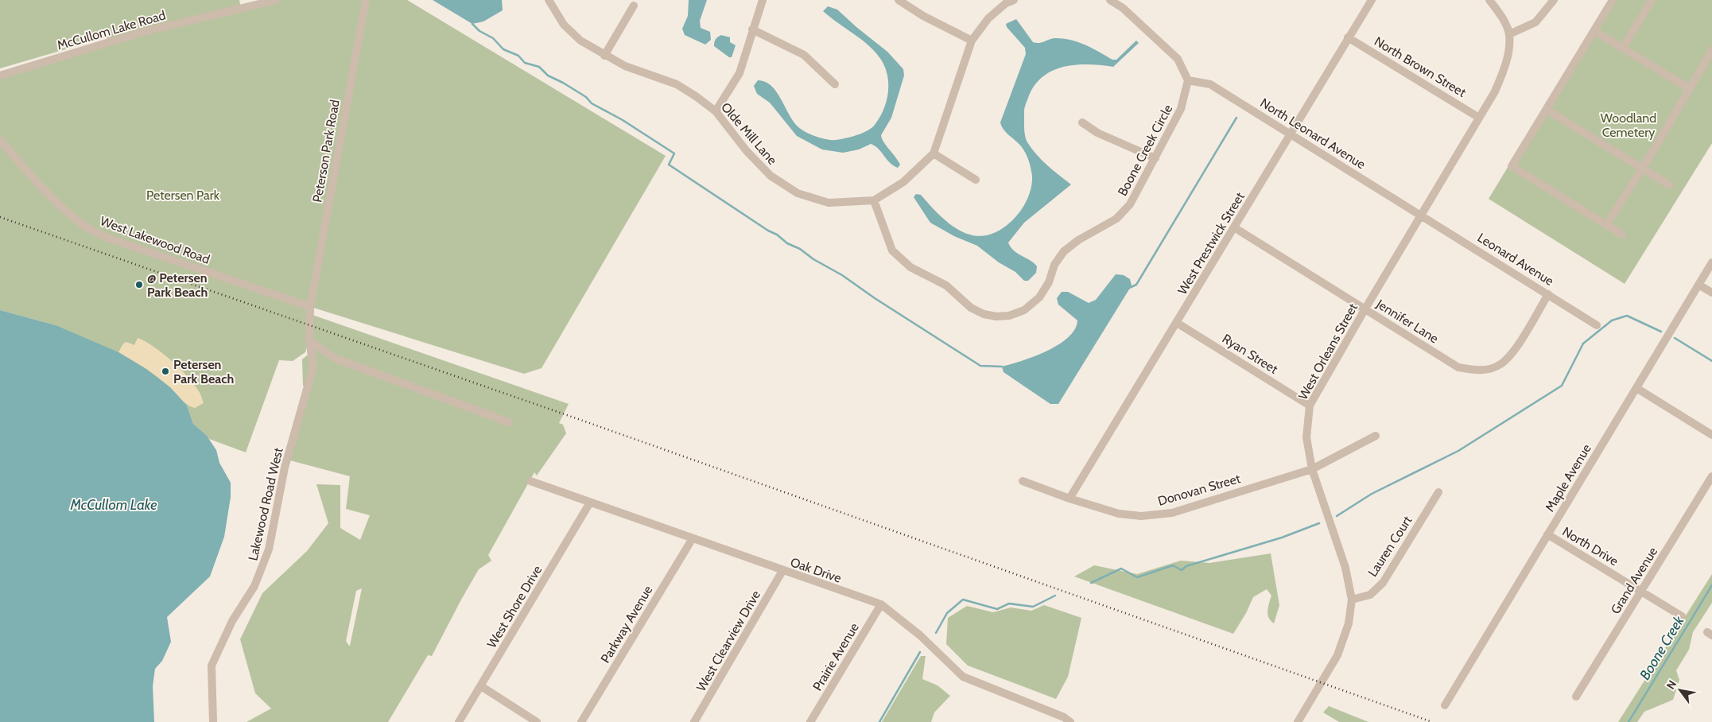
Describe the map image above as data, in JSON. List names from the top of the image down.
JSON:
{
  "streets": {
    "street": [
      "McCullom Lake Road",
      "North Brown Street",
      "Olde Mill Lane",
      "North Leonard Avenue",
      "Boone Creek Circle",
      "Peterson Park Road",
      "West Lakewood Road",
      "West Prestwick Street",
      "Leonard Avenue",
      "Jennifer Lane",
      "West Orleans Street",
      "Ryan Street",
      "Maple Avenue",
      "Donovan Street",
      "Lakewood Road West",
      "Lauren Court",
      "North Drive",
      "Oak Drive",
      "Grand Avenue",
      "West Shore Drive",
      "Parkway Avenue",
      "West Clearview Drive",
      "Prairie Avenue"
    ]
  },
  "crossings": [
    ["North Brown Street", "West Prestwick Street"],
    ["North Brown Street", "West Orleans Street"],
    ["Olde Mill Lane", "Boone Creek Circle"],
    ["North Leonard Avenue", "Boone Creek Circle"],
    ["North Leonard Avenue", "West Prestwick Street"],
    ["North Leonard Avenue", "Leonard Avenue"],
    ["North Leonard Avenue", "West Orleans Street"],
    ["Peterson Park Road", "West Lakewood Road"],
    ["Peterson Park Road", "Lakewood Road West"],
    ["West Lakewood Road", "Lakewood Road West"],
    ["West Prestwick Street", "Jennifer Lane"],
    ["West Prestwick Street", "Ryan Street"],
    ["West Prestwick Street", "Donovan Street"],
    ["Leonard Avenue", "Jennifer Lane"],
    ["Leonard Avenue", "West Orleans Street"],
    ["Jennifer Lane", "West Orleans Street"],
    ["West Orleans Street", "Ryan Street"],
    ["West Orleans Street", "Donovan Street"],
    ["West Orleans Street", "Lauren Court"],
    ["Maple Avenue", "North Drive"],
    ["North Drive", "Grand Avenue"],
    ["Oak Drive", "West Shore Drive"],
    ["Oak Drive", "Parkway Avenue"],
    ["Oak Drive", "West Clearview Drive"],
    ["Oak Drive", "Prairie Avenue"]
  ],
  "water": ["McCullom Lake", "Boone Creek"],
  "parks": ["Woodland Cemetery", "Petersen Park"],
  "places": ["@ Petersen Park Beach", "Petersen Park Beach"],
  "north": "top left"
}
